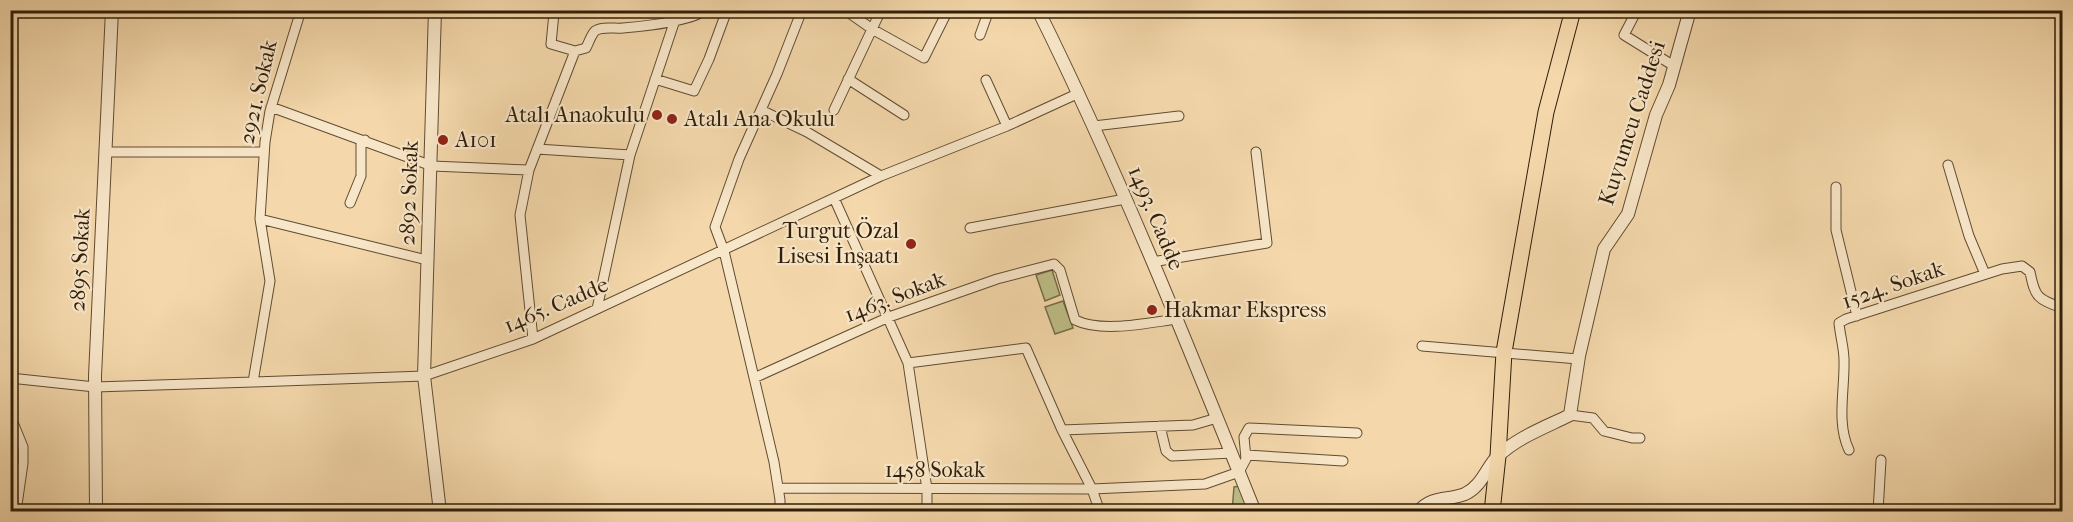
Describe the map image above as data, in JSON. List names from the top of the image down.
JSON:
{
  "streets": {
    "street": [
      "2921. Sokak",
      "Kuyumcu Caddesi",
      "2892 Sokak",
      "1493. Cadde",
      "2895 Sokak",
      "1524. Sokak",
      "1463. Sokak",
      "1465. Cadde",
      "1458 Sokak"
    ]
  },
  "crossings": [
    ["2892 Sokak", "1465. Cadde"],
    ["1493. Cadde", "1463. Sokak"],
    ["1493. Cadde", "1465. Cadde"],
    ["1493. Cadde", "1458 Sokak"],
    ["2895 Sokak", "1465. Cadde"]
  ],
  "places": [
    "Atalı Anaokulu",
    "Atalı Ana Okulu",
    "A101",
    "Turgut Özal Lisesi İnşaatı",
    "Hakmar Ekspress"
  ]
}
